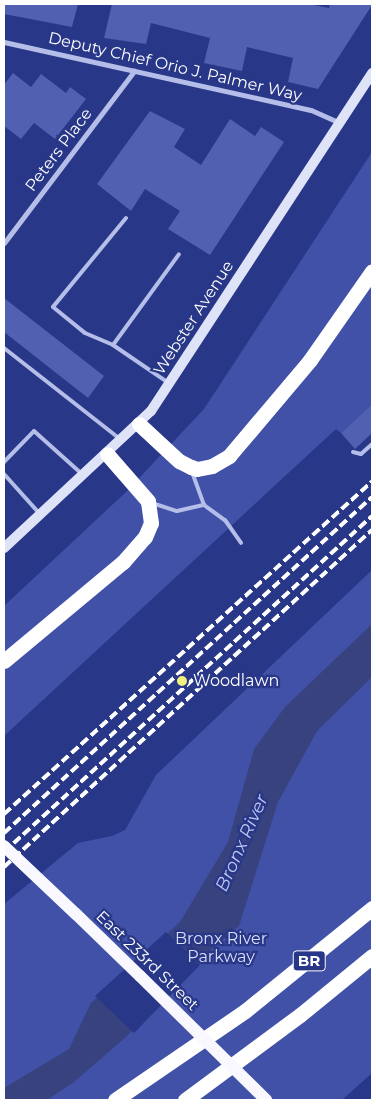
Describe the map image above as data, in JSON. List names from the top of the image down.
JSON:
{
  "streets": {
    "highway": ["BR"],
    "main road": ["Webster Avenue", "East 233rd Street"],
    "street": ["Deputy Chief Orio J. Palmer Way", "Peters Place"]
  },
  "crossings": [
    ["Deputy Chief Orio J. Palmer Way", "Peters Place"],
    ["Deputy Chief Orio J. Palmer Way", "Webster Avenue"]
  ],
  "water": ["Bronx River"],
  "parks": ["Bronx River Parkway"],
  "places": ["Woodlawn"]
}
